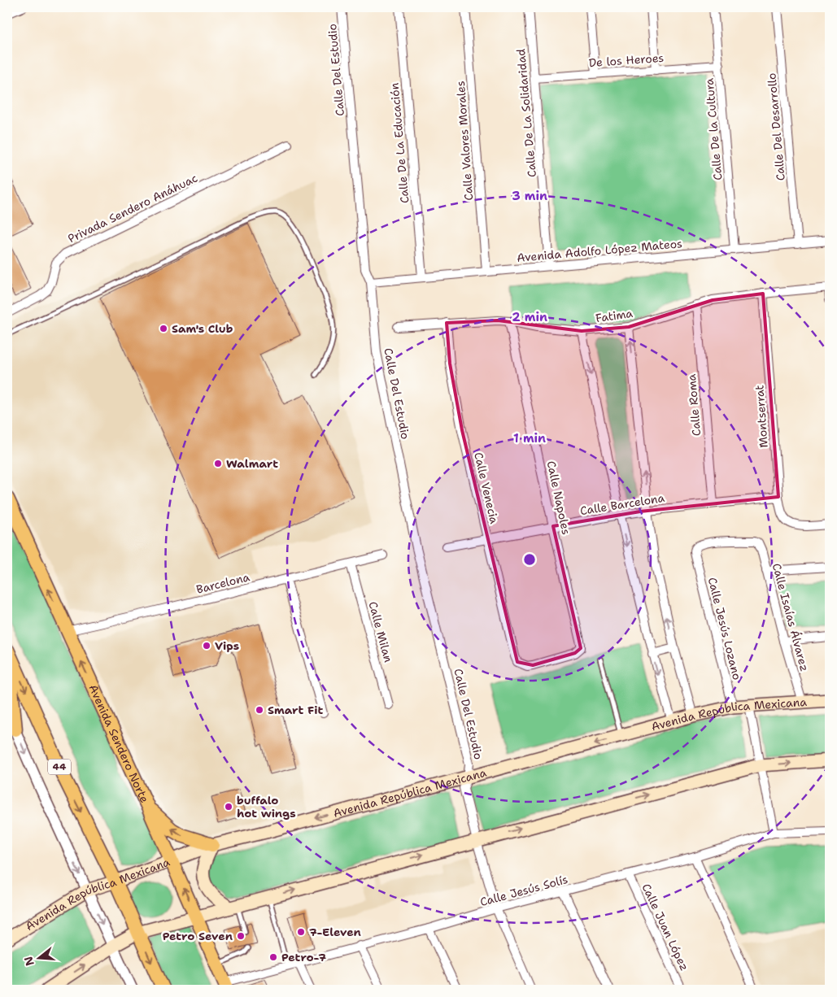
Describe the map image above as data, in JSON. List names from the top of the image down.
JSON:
{
  "streets": {
    "main road": ["Avenida República Mexicana", "Avenida Sendero Norte", "44"],
    "street": [
      "De los Heroes",
      "Calle Del Estudio",
      "Calle De La Solidaridad",
      "Calle Del Desarrollo",
      "Calle De la Cultura",
      "Calle Valores Morales",
      "Calle De La Educación",
      "Privada Sendero Anáhuac",
      "Avenida Adolfo López Mateos",
      "Fatima",
      "Calle Roma",
      "Montserrat",
      "Calle Venecia",
      "Calle Napoles",
      "Calle Barcelona",
      "Barcelona",
      "Calle Isaías Álvarez",
      "Calle Jesús Lozano",
      "Calle Milan",
      "Calle Jesús Solís",
      "Calle Juan López"
    ]
  },
  "crossings": [
    ["De los Heroes", "Calle De La Solidaridad"],
    ["De los Heroes", "Calle De la Cultura"],
    ["Calle Del Estudio", "Avenida Adolfo López Mateos"],
    ["Calle Del Estudio", "Avenida República Mexicana"],
    ["Calle Del Estudio", "Calle Jesús Solís"],
    ["Calle De La Solidaridad", "Avenida Adolfo López Mateos"],
    ["Calle Del Desarrollo", "Avenida Adolfo López Mateos"],
    ["Calle De la Cultura", "Avenida Adolfo López Mateos"],
    ["Calle Valores Morales", "Avenida Adolfo López Mateos"],
    ["Calle De La Educación", "Avenida Adolfo López Mateos"],
    ["Fatima", "Calle Roma"],
    ["Fatima", "Montserrat"],
    ["Fatima", "Calle Venecia"],
    ["Fatima", "Calle Napoles"],
    ["Calle Roma", "Calle Barcelona"],
    ["Montserrat", "Calle Barcelona"],
    ["Calle Venecia", "Calle Napoles"],
    ["Calle Venecia", "Calle Barcelona"],
    ["Calle Napoles", "Calle Barcelona"],
    ["Barcelona", "Calle Milan"],
    ["Barcelona", "Avenida Sendero Norte"],
    ["Calle Isaías Álvarez", "Calle Jesús Lozano"],
    ["Calle Isaías Álvarez", "Avenida República Mexicana"],
    ["Calle Jesús Lozano", "Avenida República Mexicana"],
    ["Avenida República Mexicana", "Avenida Sendero Norte"],
    ["Avenida República Mexicana", "44"],
    ["Avenida Sendero Norte", "Calle Jesús Solís"],
    ["Calle Jesús Solís", "Calle Juan López"]
  ],
  "places": [
    "Sam's Club",
    "Walmart",
    "Vips",
    "Smart Fit",
    "buffalo hot wings",
    "7-Eleven",
    "Petro Seven",
    "Petro-7"
  ],
  "north": "left",
  "rings": ["3 min", "2 min", "1 min"]
}
